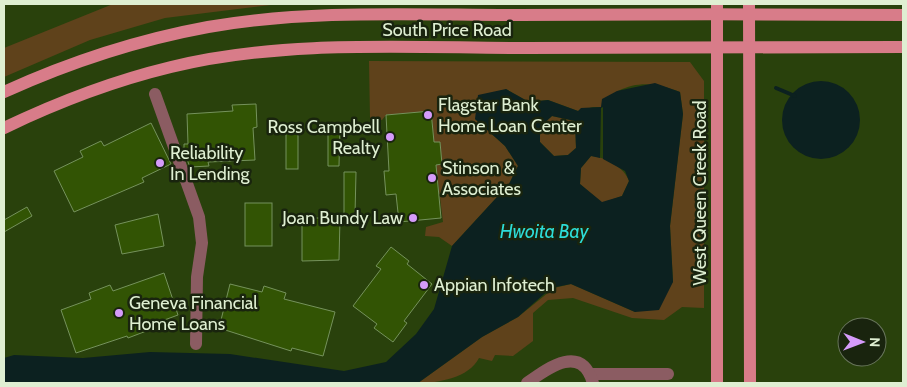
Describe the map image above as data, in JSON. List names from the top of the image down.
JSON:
{
  "streets": {
    "main road": ["South Price Road", "West Queen Creek Road"]
  },
  "crossings": [
    ["South Price Road", "West Queen Creek Road"]
  ],
  "water": ["Hwoita Bay"],
  "places": [
    "Flagstar Bank Home Loan Center",
    "Ross Campbell Realty",
    "Reliability In Lending",
    "Stinson & Associates",
    "Joan Bundy Law",
    "Appian Infotech",
    "Geneva Financial Home Loans"
  ],
  "north": "right"
}
